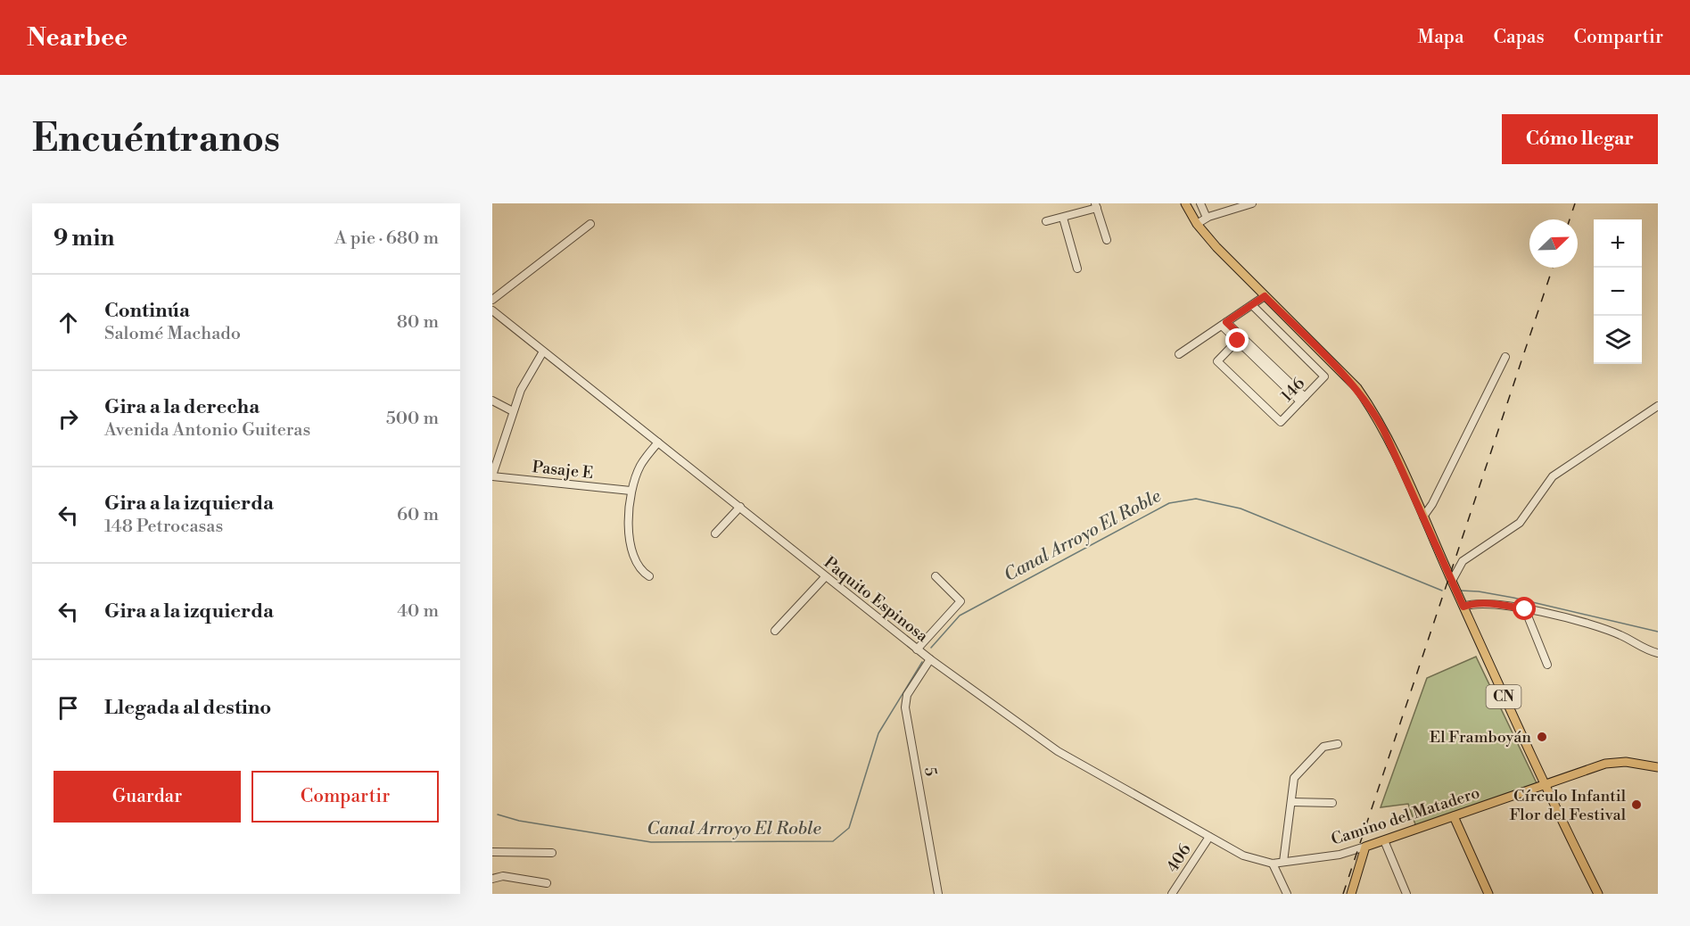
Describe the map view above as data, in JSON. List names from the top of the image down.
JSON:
{
  "streets": {
    "main road": ["CN", "Camino del Matadero"],
    "street": [
      "146",
      "Pasaje E",
      "Paquito Espinosa",
      "5",
      "406"
    ]
  },
  "crossings": [
    ["Paquito Espinosa", "5"],
    ["Paquito Espinosa", "Camino del Matadero"],
    ["Paquito Espinosa", "406"],
    ["CN", "Camino del Matadero"]
  ],
  "water": ["Canal Arroyo El Roble"],
  "places": ["El Framboyán", "Círculo Infantil Flor del Festival"],
  "north": "top right",
  "page": {
    "header": "Nearbee",
    "nav": ["Mapa", "Capas", "Compartir"],
    "buttons": [
      "Cómo llegar",
      ["Guardar", "Compartir"]
    ],
    "title": "Encuéntranos",
    "heading": ["9 min", "A pie · 680 m"],
    "map_buttons": ["+", "−"],
    "list": [
      ["Continúa", "Salomé Machado", "80 m"],
      ["Gira a la derecha", "Avenida Antonio Guiteras", "500 m"],
      ["Gira a la izquierda", "148 Petrocasas", "60 m"],
      ["Gira a la izquierda", "40 m"],
      "Llegada al destino"
    ]
  }
}
